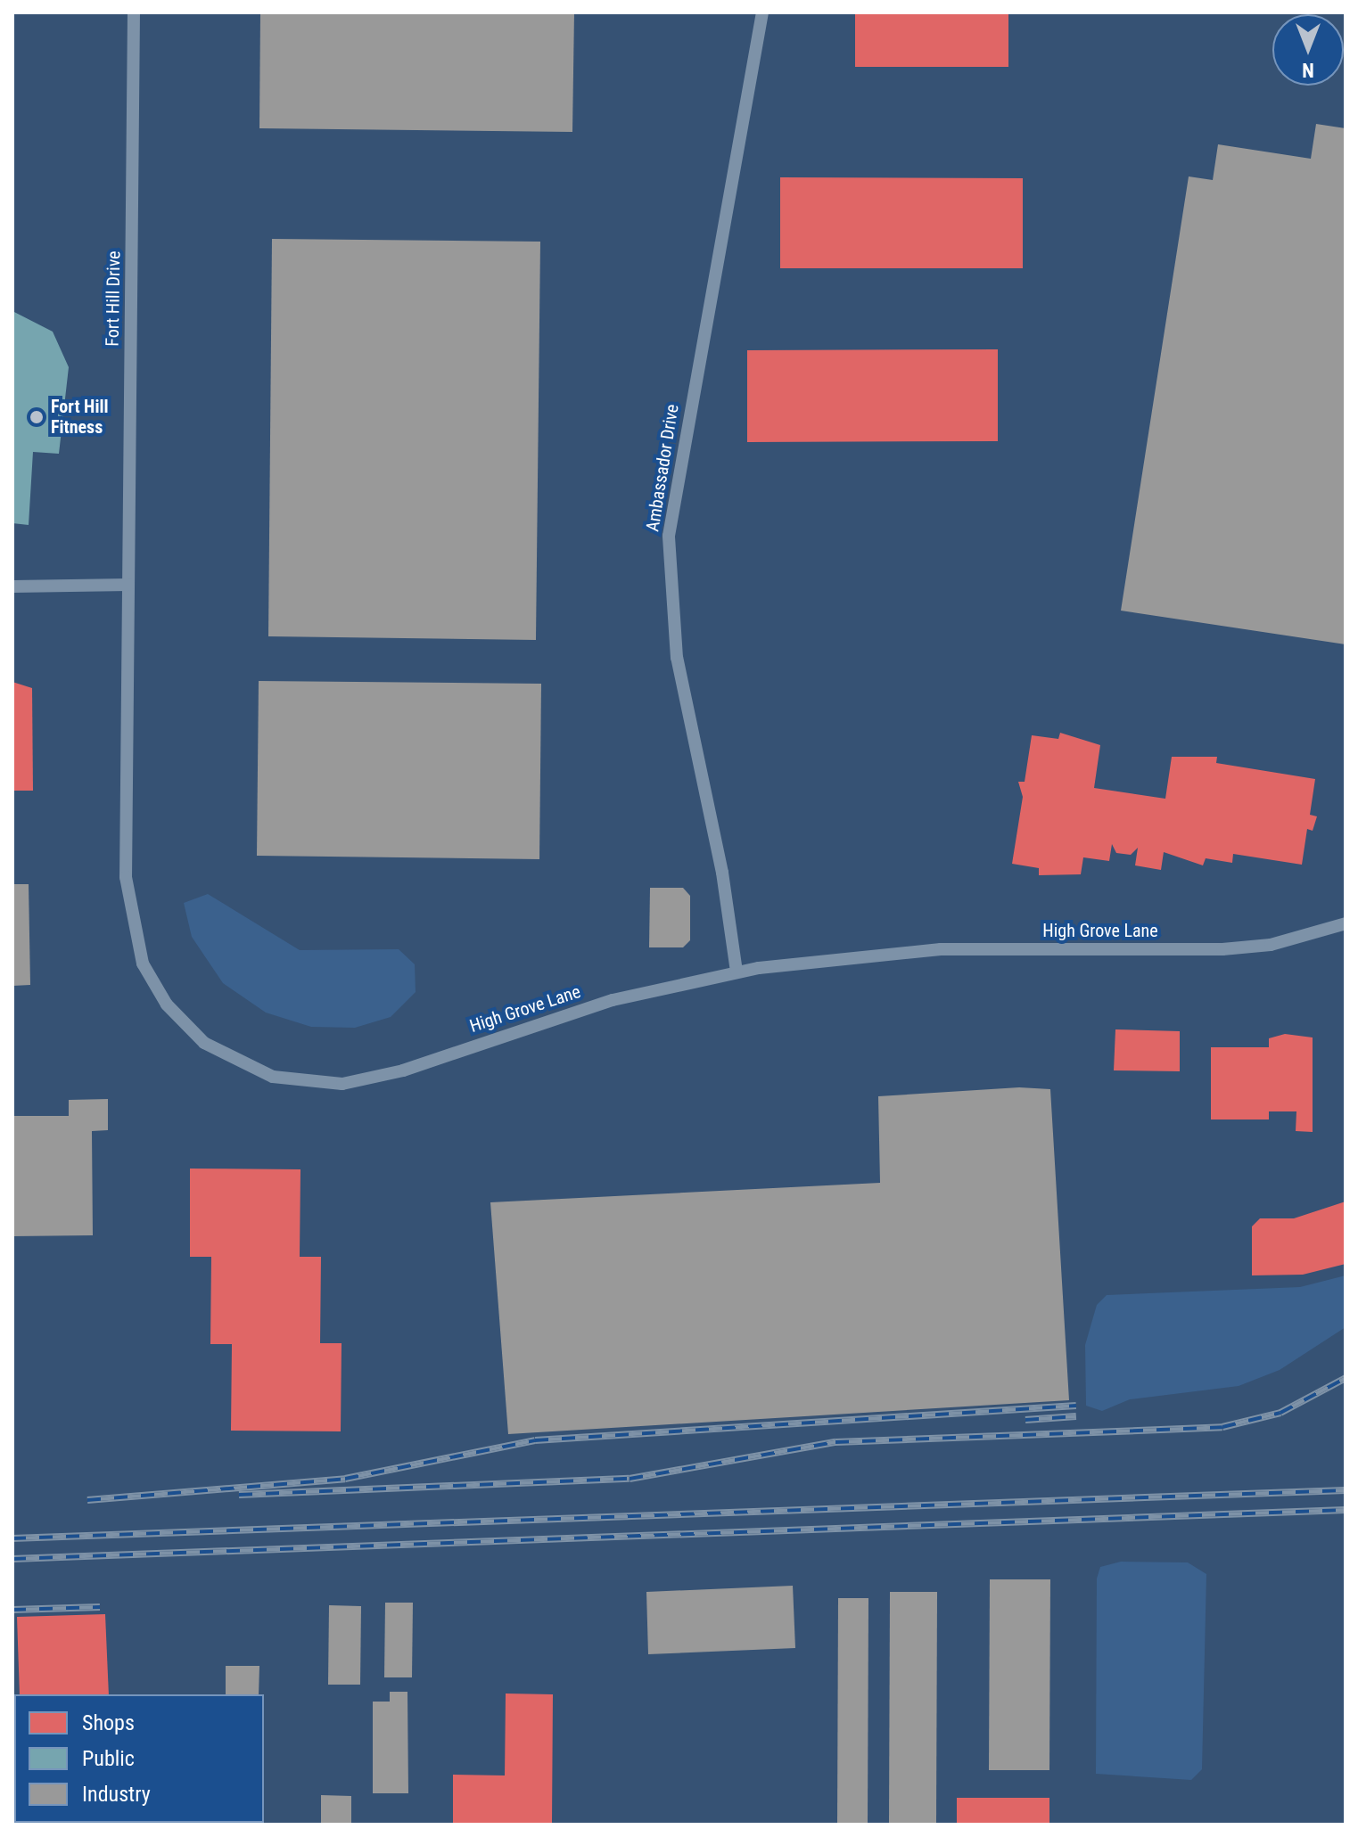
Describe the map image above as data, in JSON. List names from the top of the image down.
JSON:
{
  "streets": {
    "street": ["Fort Hill Drive", "Ambassador Drive", "High Grove Lane"]
  },
  "crossings": [
    ["Fort Hill Drive", "High Grove Lane"],
    ["Ambassador Drive", "High Grove Lane"]
  ],
  "places": ["Fort Hill Fitness"],
  "legend": ["Shops", "Public", "Industry"],
  "north": "bottom"
}
